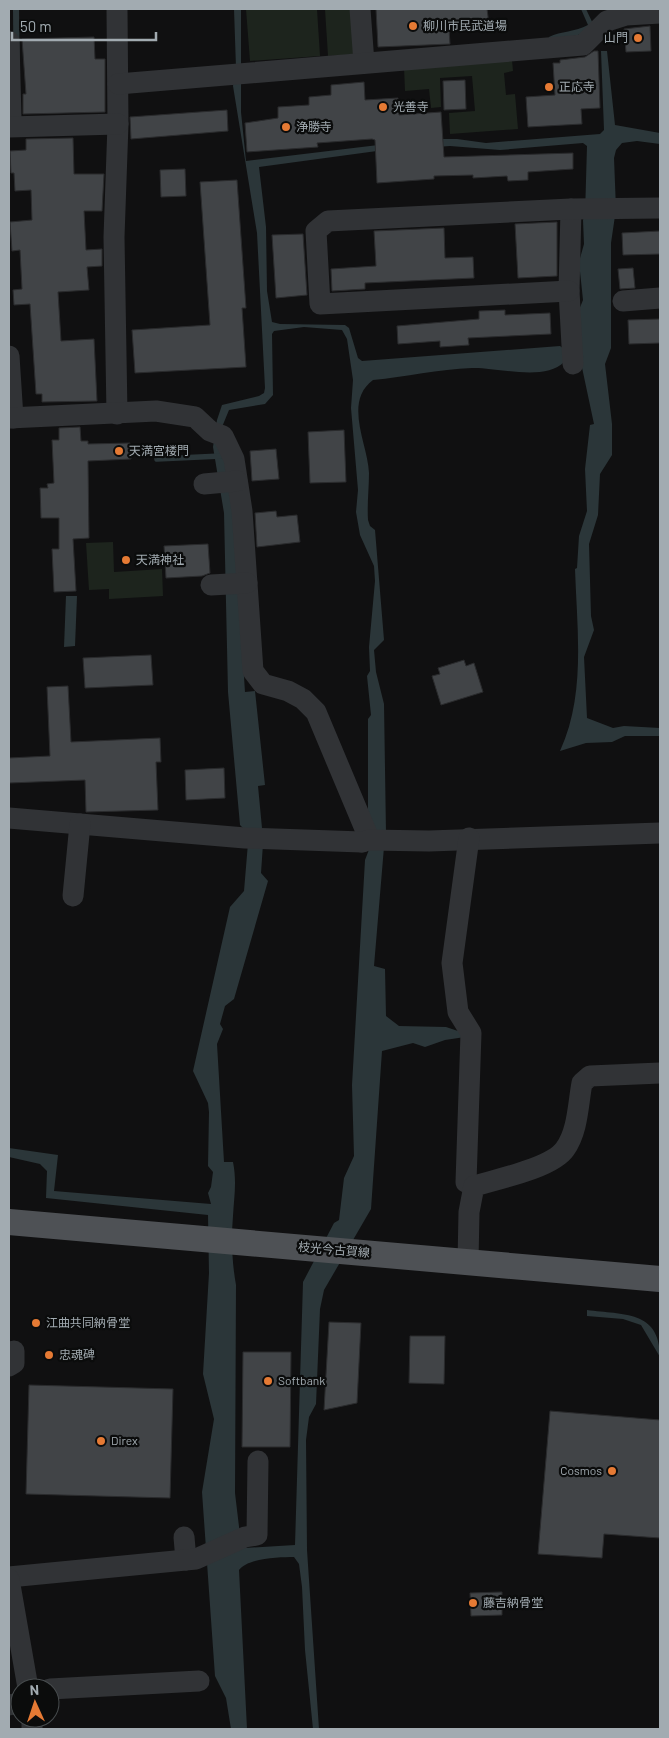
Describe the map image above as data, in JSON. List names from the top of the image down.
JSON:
{
  "streets": {
    "main road": ["枝光今古賀線"]
  },
  "places": [
    "柳川市民武道場",
    "山門",
    "正応寺",
    "光善寺",
    "浄勝寺",
    "天満宮楼門",
    "天満神社",
    "江曲共同納骨堂",
    "忠魂碑",
    "Softbank",
    "Direx",
    "Cosmos",
    "藤吉納骨堂"
  ],
  "scale_bar": "50 m",
  "north": "top"
}
